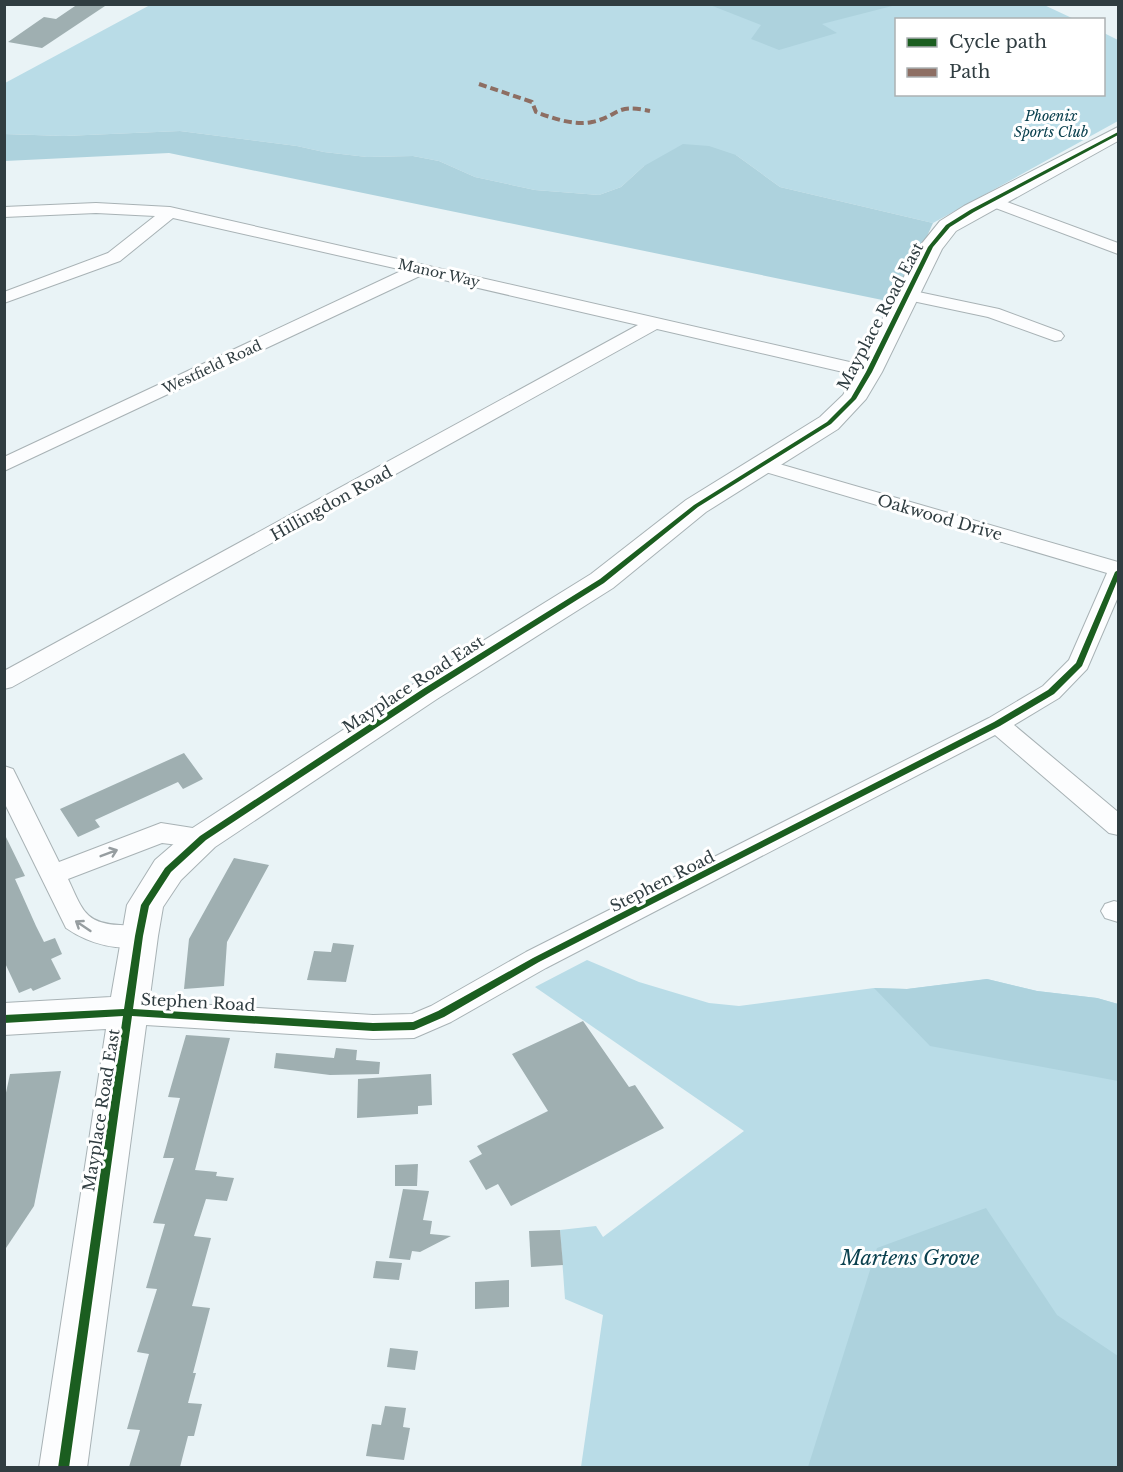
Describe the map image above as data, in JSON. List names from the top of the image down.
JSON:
{
  "streets": {
    "street": [
      "Manor Way",
      "Mayplace Road East",
      "Westfield Road",
      "Hillingdon Road",
      "Oakwood Drive",
      "Stephen Road"
    ]
  },
  "crossings": [
    ["Manor Way", "Mayplace Road East"],
    ["Manor Way", "Westfield Road"],
    ["Manor Way", "Hillingdon Road"],
    ["Mayplace Road East", "Oakwood Drive"],
    ["Mayplace Road East", "Stephen Road"],
    ["Oakwood Drive", "Stephen Road"]
  ],
  "parks": ["Phoenix Sports Club", "Martens Grove"],
  "legend": ["Cycle path", "Path"]
}
